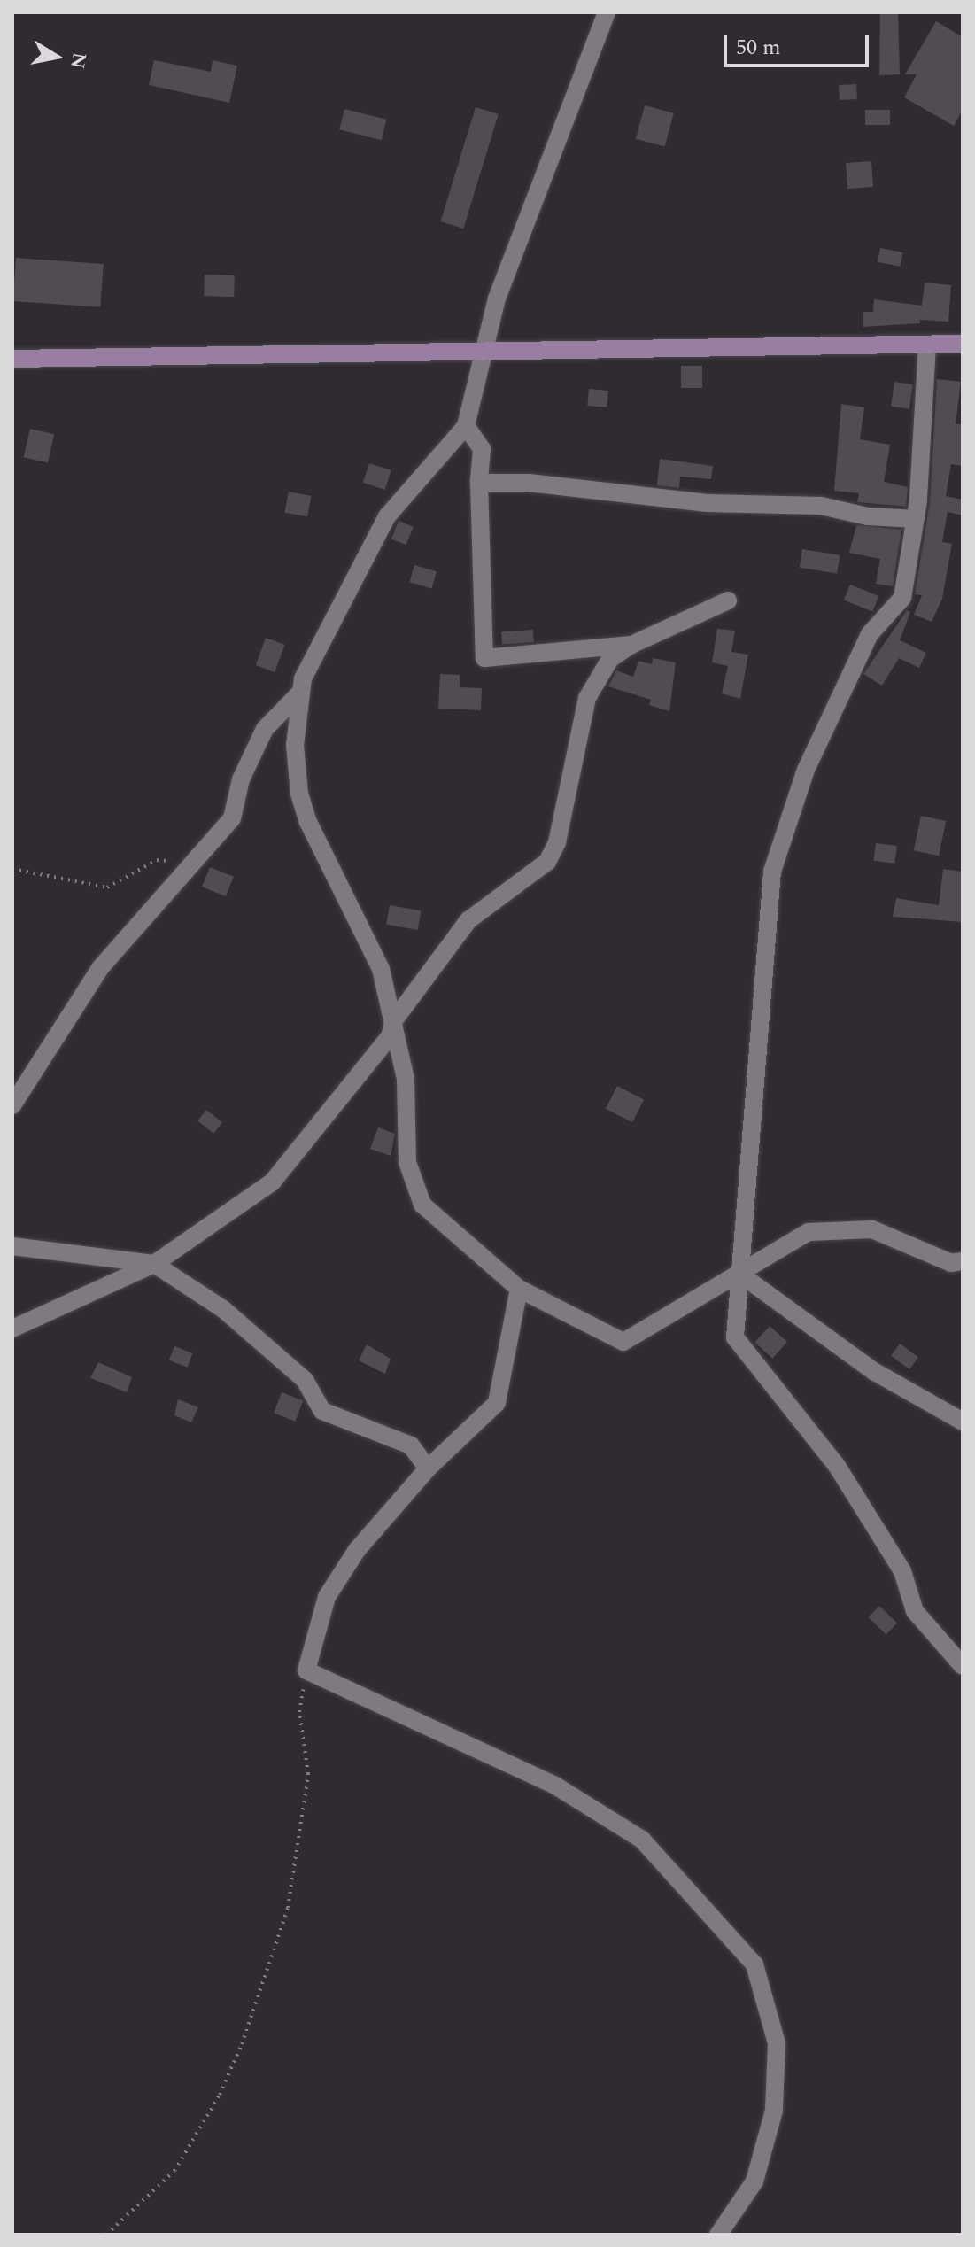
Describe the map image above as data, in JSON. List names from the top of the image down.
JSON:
{
  "scale_bar": "50 m",
  "north": "right"
}
